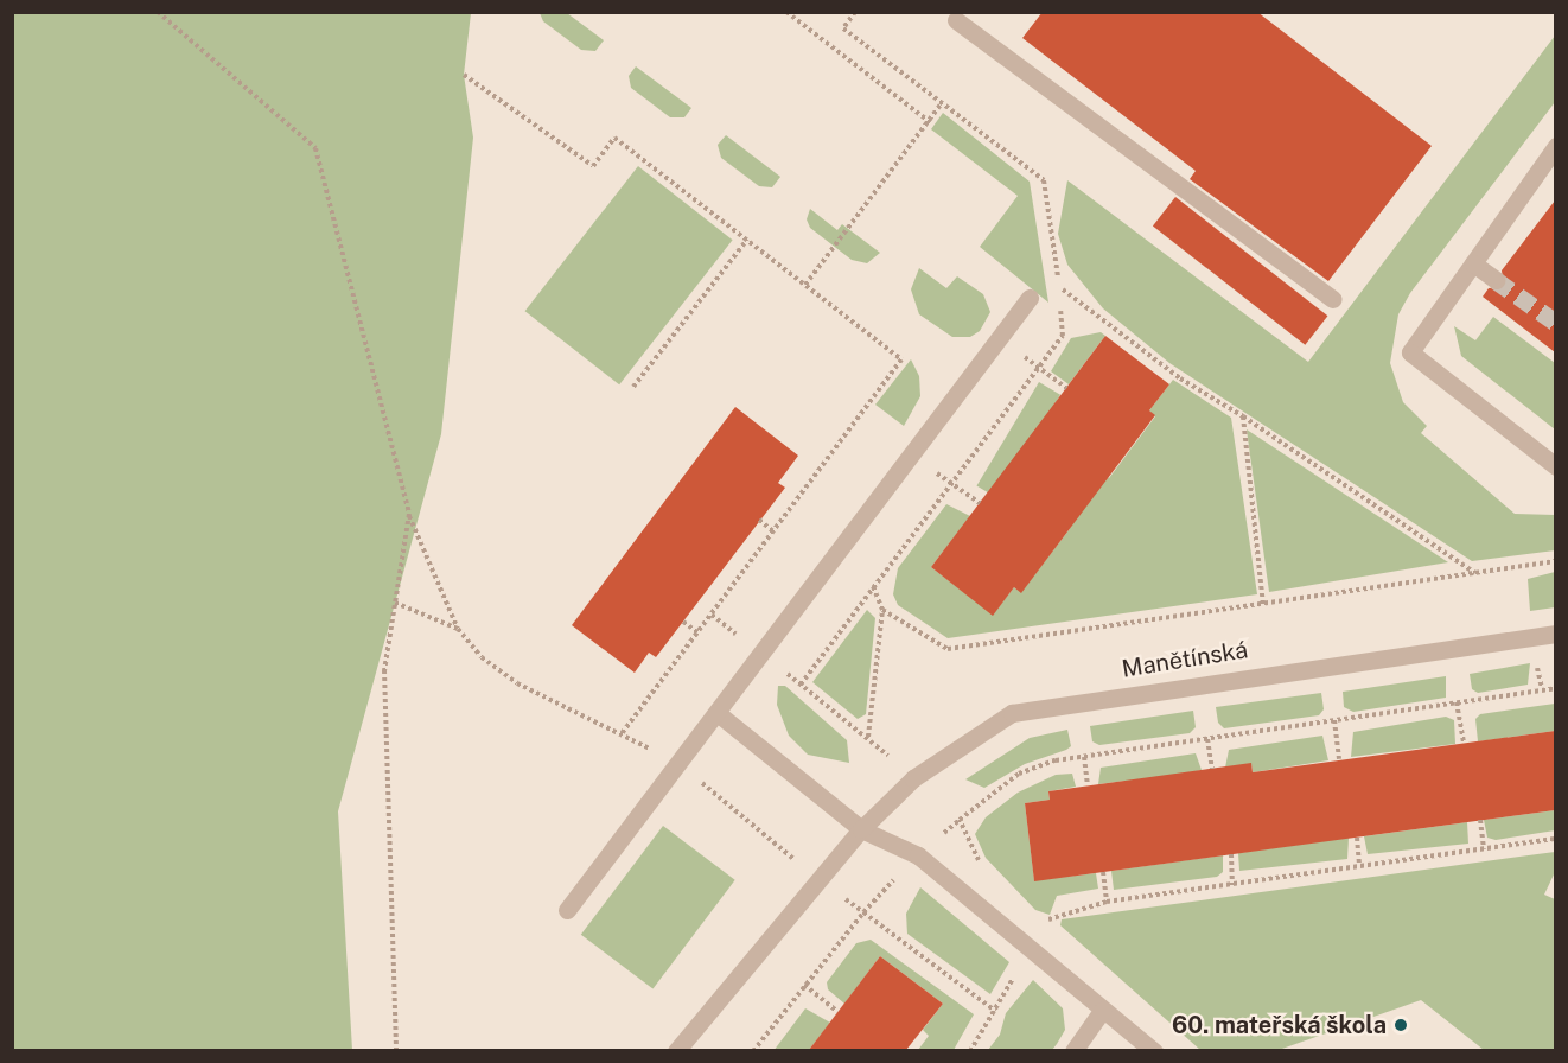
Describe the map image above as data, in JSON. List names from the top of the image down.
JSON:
{
  "streets": {
    "street": ["Manětínská"]
  },
  "places": ["60. mateřská škola"]
}
